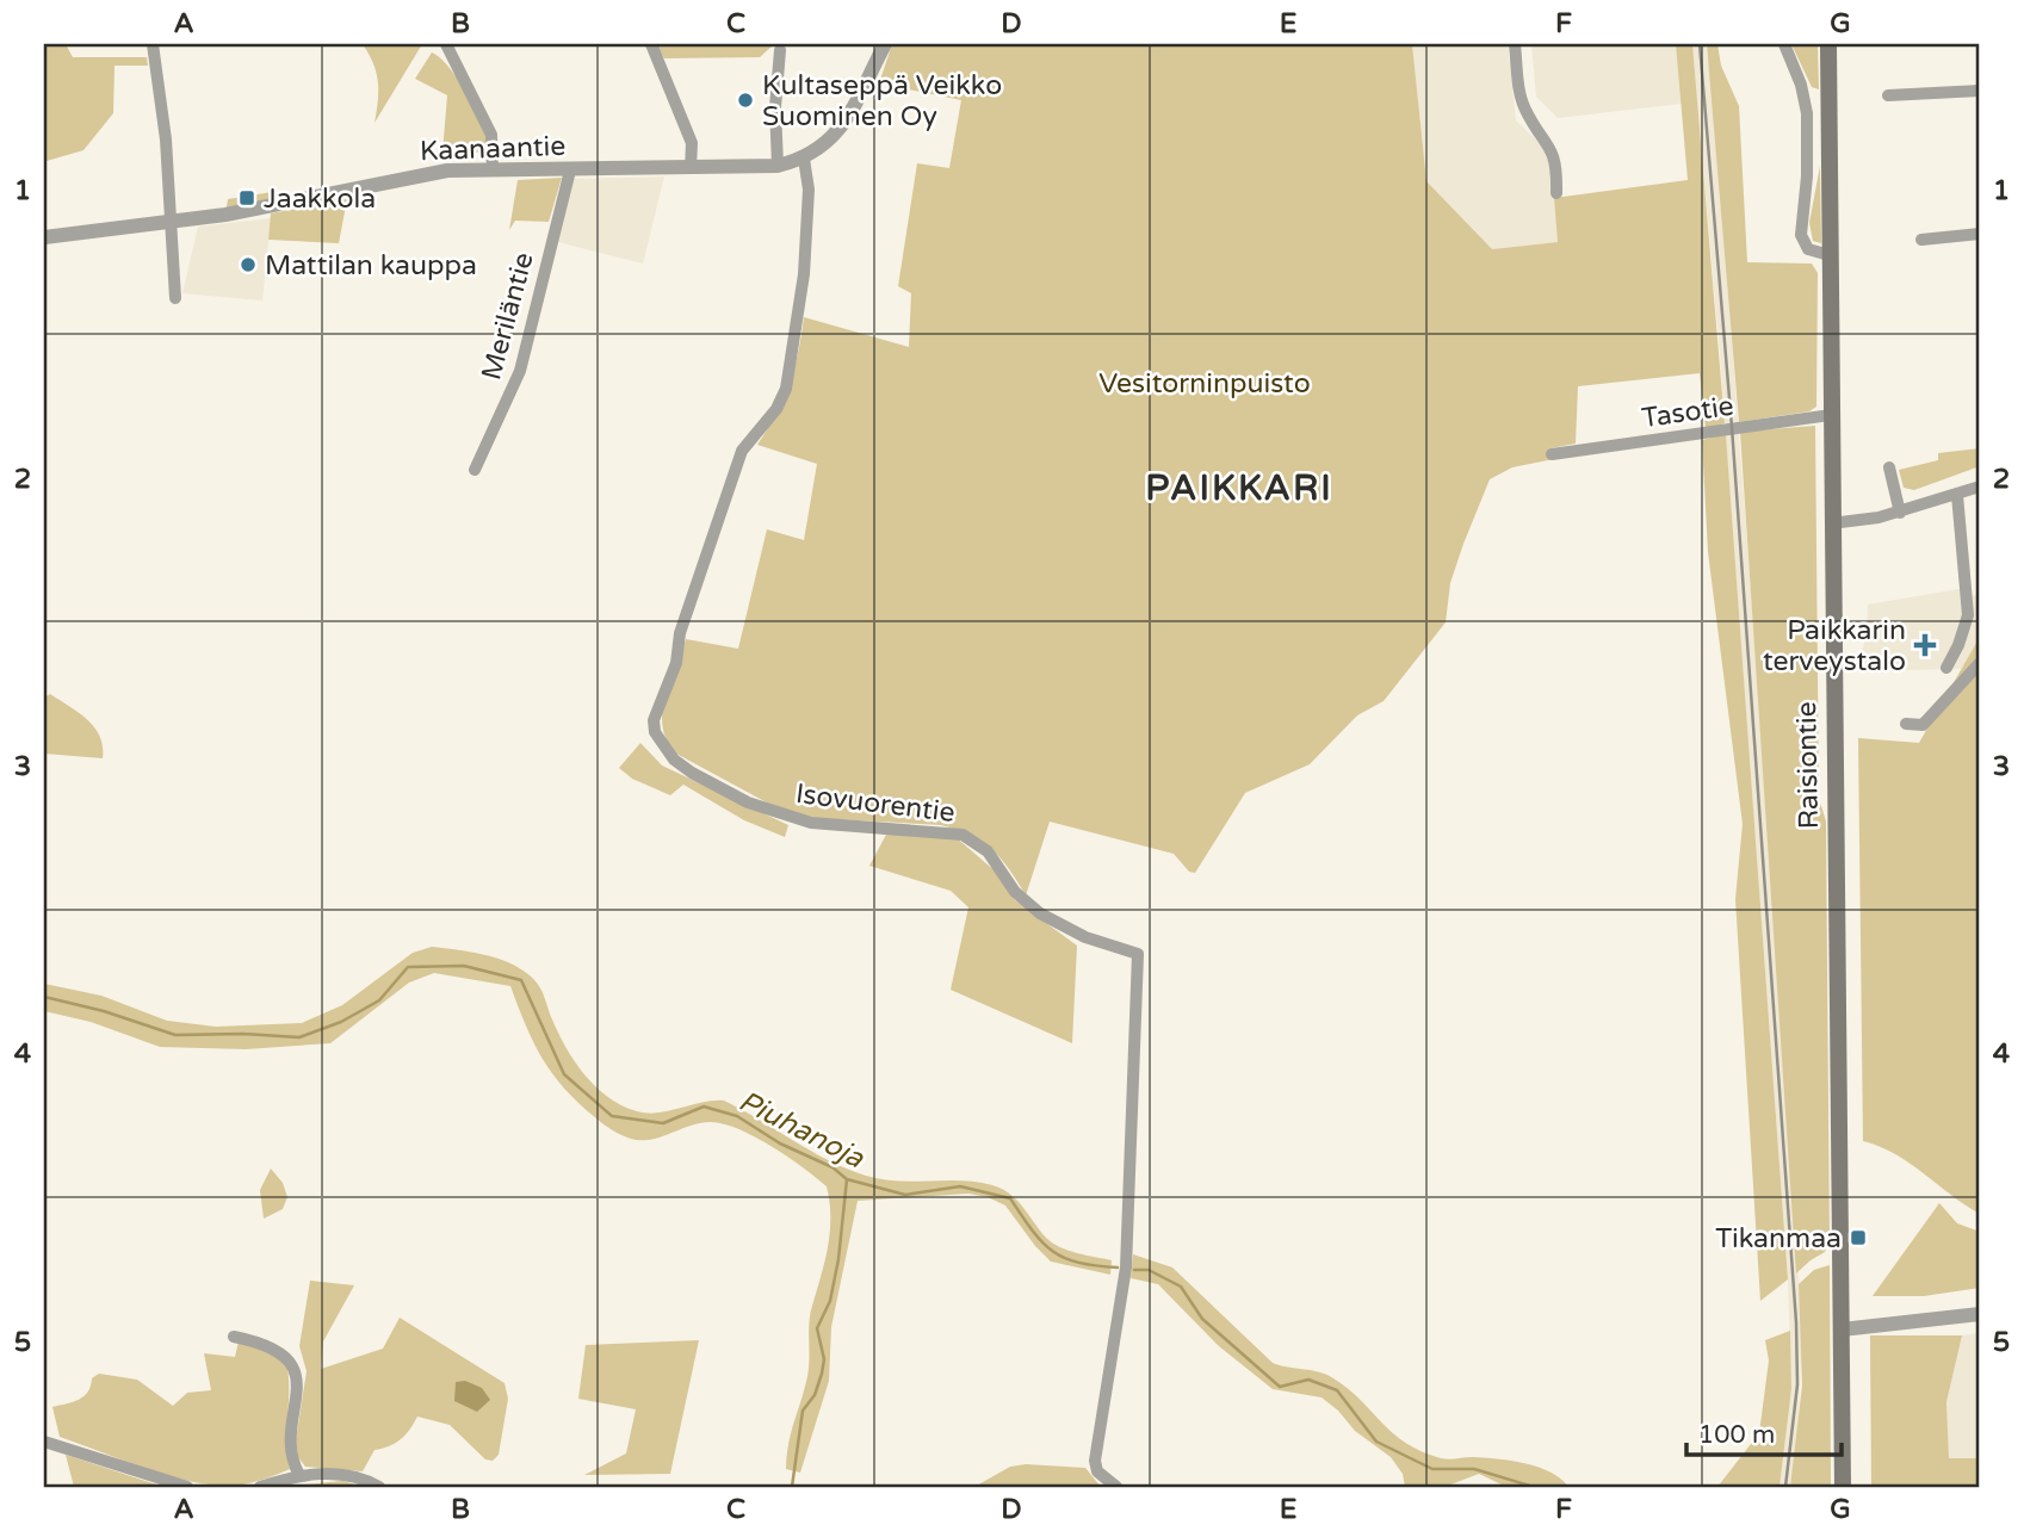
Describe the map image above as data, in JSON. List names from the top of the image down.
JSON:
{
  "streets": {
    "main road": ["Raisiontie"],
    "street": [
      "Kaanaantie",
      "Meriläntie",
      "Tasotie",
      "Isovuorentie"
    ]
  },
  "crossings": [
    ["Kaanaantie", "Meriläntie"],
    ["Kaanaantie", "Isovuorentie"],
    ["Tasotie", "Raisiontie"]
  ],
  "districts": ["PAIKKARI"],
  "water": ["Piuhanoja"],
  "parks": ["Vesitorninpuisto"],
  "places": {
    "other": ["Kultaseppä Veikko Suominen Oy", "Mattilan kauppa"],
    "transit": ["Jaakkola", "Tikanmaa"],
    "health": ["Paikkarin terveystalo"]
  },
  "scale_bar": "100 m",
  "grid": {
    "columns": [
      "A",
      "B",
      "C",
      "D",
      "E",
      "F",
      "G"
    ],
    "rows": [
      "1",
      "2",
      "3",
      "4",
      "5"
    ]
  }
}
